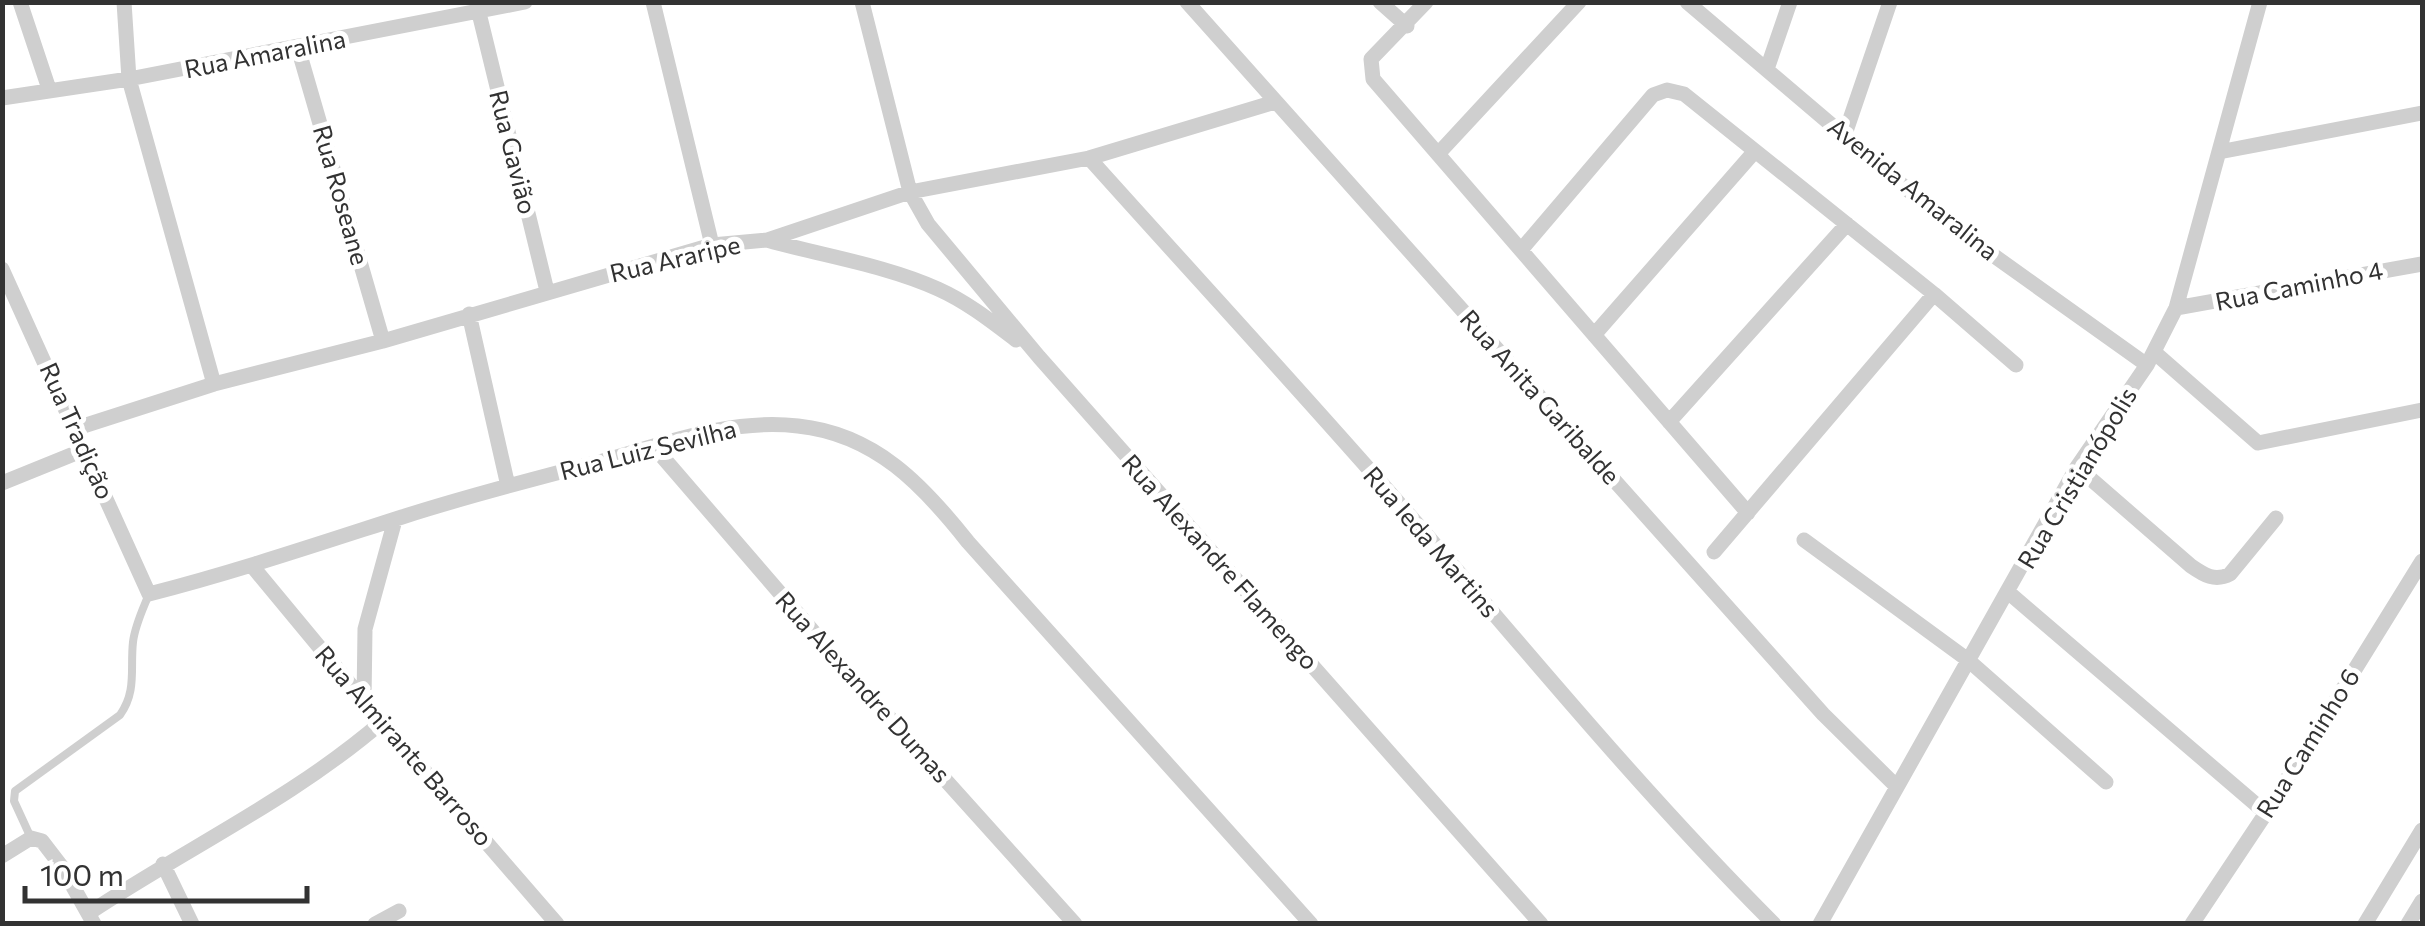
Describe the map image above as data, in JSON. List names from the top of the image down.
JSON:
{
  "streets": {
    "street": [
      "Rua Amaralina",
      "Rua Gavião",
      "Avenida Amaralina",
      "Rua Roseane",
      "Rua Araripe",
      "Rua Caminho 4",
      "Rua Anita Garibalde",
      "Rua Tradição",
      "Rua Luiz Sevilha",
      "Rua Cristianópolis",
      "Rua Ieda Martins",
      "Rua Alexandre Flamengo",
      "Rua Alexandre Dumas",
      "Rua Caminho 6",
      "Rua Almirante Barroso"
    ]
  },
  "crossings": [
    ["Rua Amaralina", "Rua Gavião"],
    ["Rua Amaralina", "Rua Roseane"],
    ["Rua Gavião", "Rua Araripe"],
    ["Avenida Amaralina", "Rua Cristianópolis"],
    ["Rua Roseane", "Rua Araripe"],
    ["Rua Araripe", "Rua Anita Garibalde"],
    ["Rua Araripe", "Rua Tradição"],
    ["Rua Araripe", "Rua Ieda Martins"],
    ["Rua Araripe", "Rua Alexandre Flamengo"],
    ["Rua Caminho 4", "Rua Cristianópolis"],
    ["Rua Anita Garibalde", "Rua Cristianópolis"],
    ["Rua Tradição", "Rua Luiz Sevilha"],
    ["Rua Luiz Sevilha", "Rua Alexandre Dumas"],
    ["Rua Luiz Sevilha", "Rua Almirante Barroso"]
  ],
  "scale_bar": "100 m"
}
